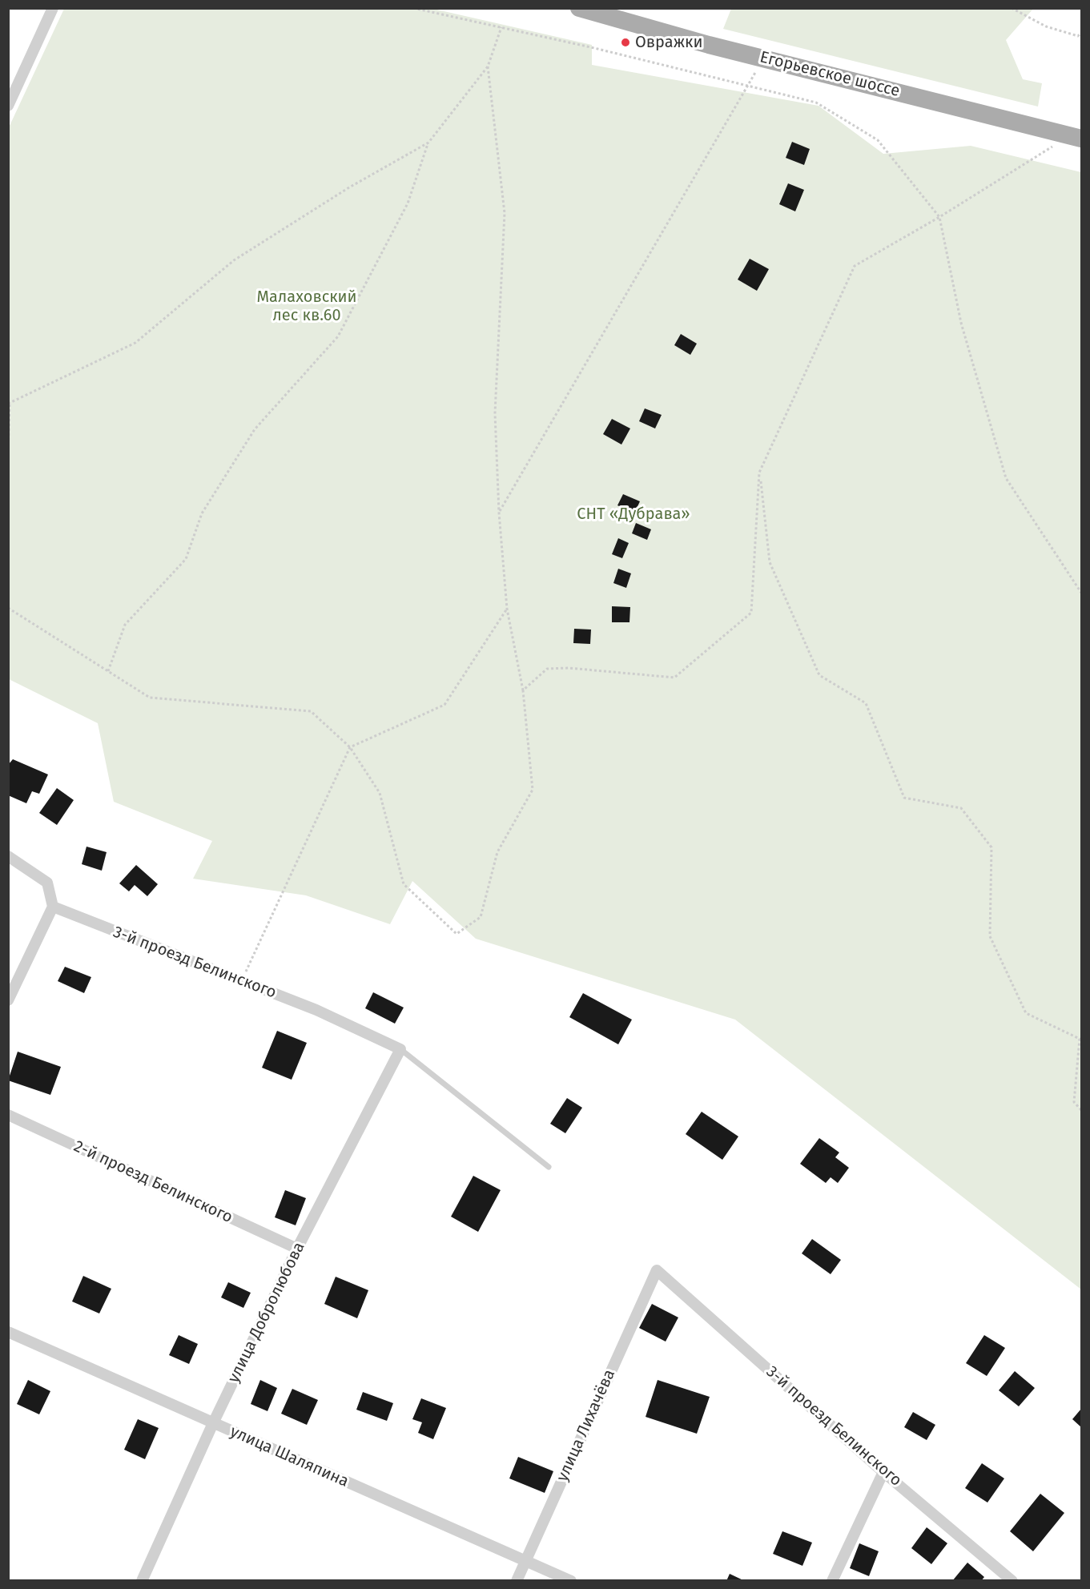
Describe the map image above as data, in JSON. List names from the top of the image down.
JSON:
{
  "streets": {
    "main road": ["Егорьевское шоссе"],
    "street": [
      "3-й проезд Белинского",
      "2-й проезд Белинского",
      "улица Добролюбова",
      "улица Лихачёва",
      "улица Шаляпина"
    ]
  },
  "crossings": [
    ["3-й проезд Белинского", "улица Добролюбова"],
    ["3-й проезд Белинского", "улица Лихачёва"],
    ["2-й проезд Белинского", "улица Добролюбова"],
    ["улица Добролюбова", "улица Шаляпина"],
    ["улица Лихачёва", "улица Шаляпина"]
  ],
  "parks": ["Малаховский лес кв.60", "СНТ «Дубрава»"],
  "places": ["Овражки"]
}
